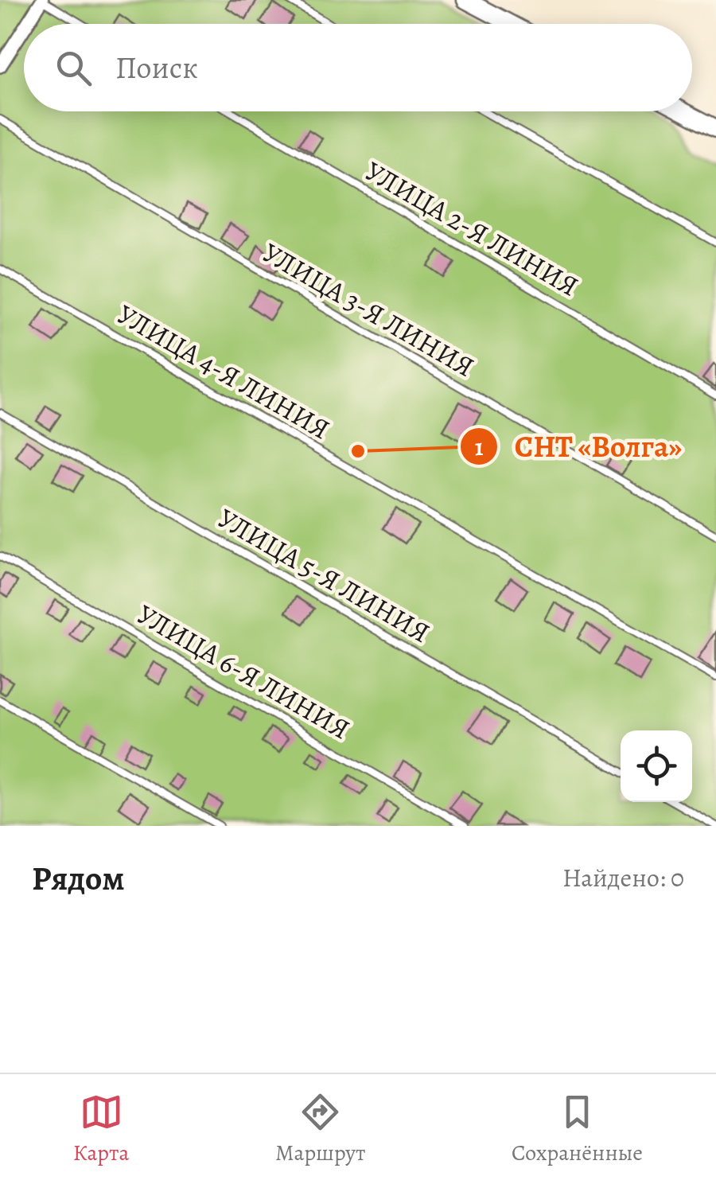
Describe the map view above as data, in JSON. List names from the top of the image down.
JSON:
{
  "streets": {
    "lane": [
      "УЛИЦА 2-Я ЛИНИЯ",
      "УЛИЦА 3-Я ЛИНИЯ",
      "УЛИЦА 4-Я ЛИНИЯ",
      "УЛИЦА 5-Я ЛИНИЯ",
      "УЛИЦА 6-Я ЛИНИЯ"
    ]
  },
  "places": ["СНТ «Волга»"],
  "page": {
    "search": "Поиск",
    "heading": ["Рядом", "Найдено: 0"],
    "nav": ["Карта", "Маршрут", "Сохранённые"]
  }
}
